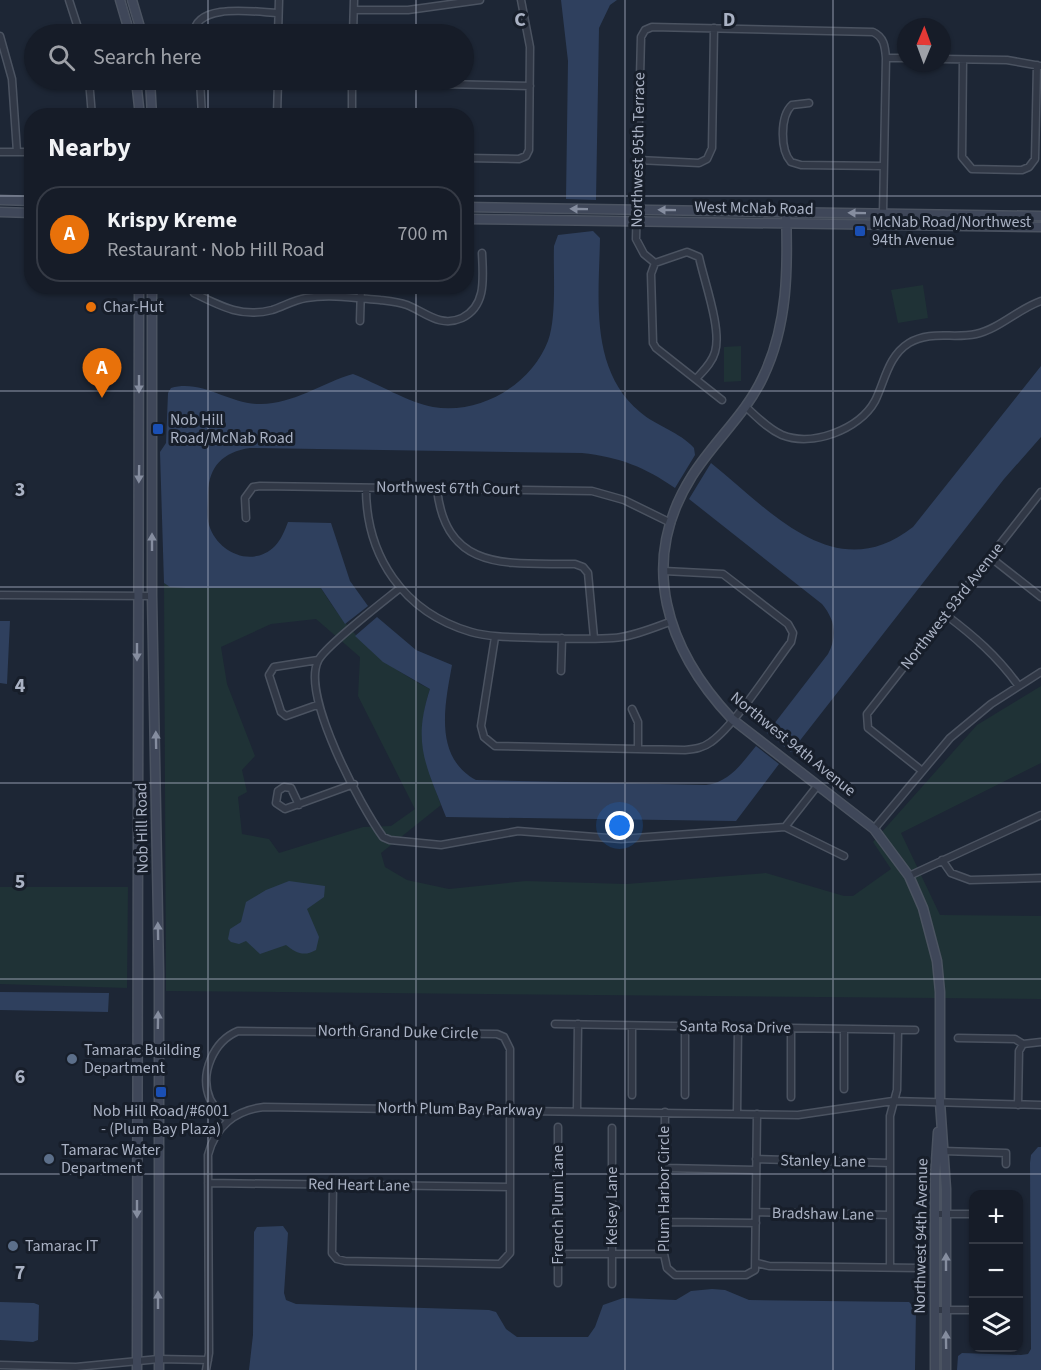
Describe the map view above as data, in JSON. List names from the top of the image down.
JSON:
{
  "streets": {
    "main road": ["West McNab Road", "Northwest 94th Avenue", "Nob Hill Road"],
    "street": [
      "Northwest 95th Terrace",
      "Northwest 67th Court",
      "Northwest 93rd Avenue",
      "Santa Rosa Drive",
      "North Grand Duke Circle",
      "North Plum Bay Parkway",
      "Stanley Lane",
      "Red Heart Lane",
      "Plum Harbor Circle",
      "French Plum Lane",
      "Kelsey Lane",
      "Bradshaw Lane"
    ]
  },
  "crossings": [
    ["Northwest 95th Terrace", "West McNab Road"],
    ["West McNab Road", "Northwest 94th Avenue"],
    ["Northwest 67th Court", "Northwest 94th Avenue"],
    ["Northwest 94th Avenue", "North Plum Bay Parkway"],
    ["North Grand Duke Circle", "North Plum Bay Parkway"],
    ["North Grand Duke Circle", "Red Heart Lane"],
    ["North Plum Bay Parkway", "Plum Harbor Circle"]
  ],
  "places": {
    "transit": ["McNab Road/Northwest 94th Avenue", "Nob Hill Road/McNab Road", "Nob Hill Road/#6001 - (Plum Bay Plaza)"],
    "other": [
      "Char-Hut",
      "Tamarac Building Department",
      "Tamarac Water Department",
      "Tamarac IT"
    ]
  },
  "north": "top",
  "page": {
    "search": "Search here",
    "heading": "Nearby",
    "list": [
      {
        "mark": "A",
        "name": "Krispy Kreme",
        "note": "Restaurant · Nob Hill Road",
        "value": "700 m"
      }
    ],
    "pins": "A",
    "map_buttons": ["+", "−"]
  },
  "grid": {
    "columns": ["C", "D"],
    "rows": [
      "3",
      "4",
      "5",
      "6",
      "7"
    ]
  }
}
